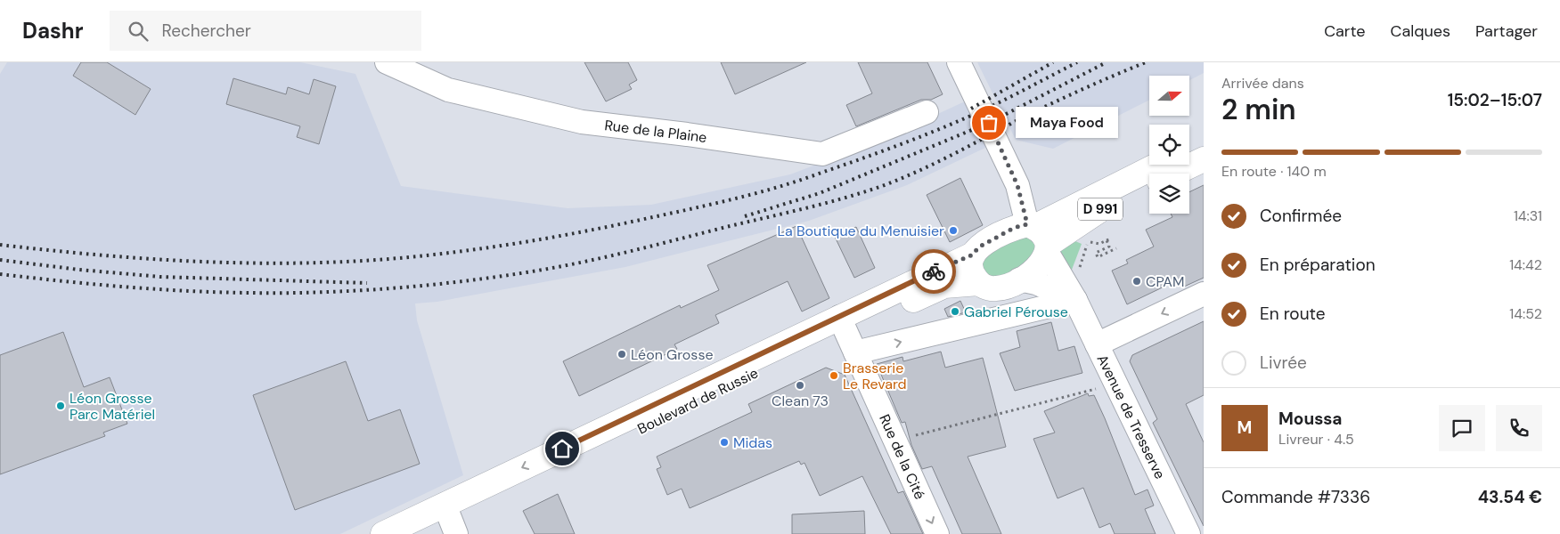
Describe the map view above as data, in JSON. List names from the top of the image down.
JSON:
{
  "streets": {
    "main road": ["D 991", "Boulevard de Russie"],
    "street": ["Rue de la Plaine", "Avenue de Tresserve", "Rue de la Cité"]
  },
  "crossings": [
    ["D 991", "Boulevard de Russie"],
    ["D 991", "Avenue de Tresserve"],
    ["Boulevard de Russie", "Avenue de Tresserve"],
    ["Boulevard de Russie", "Rue de la Cité"]
  ],
  "one_way": ["Rue de la Cité"],
  "places": [
    "Maya Food",
    "La Boutique du Menuisier",
    "CPAM",
    "Gabriel Pérouse",
    "Léon Grosse",
    "Brasserie Le Revard",
    "Clean 73",
    "Léon Grosse Parc Matériel",
    "Midas"
  ],
  "north": "right",
  "page": {
    "header": "Dashr",
    "search": "Rechercher",
    "nav": ["Carte", "Calques", "Partager"],
    "heading": ["2 min", "Arrivée dans", "15:02–15:07"],
    "panel": [
      "Moussa",
      "Livreur · 4.5",
      "Commande #7336",
      "43.54 €"
    ],
    "bubble": "Maya Food",
    "bar": "En route · 140 m",
    "list": [
      ["Confirmée", "14:31"],
      ["En préparation", "14:42"],
      ["En route", "14:52"],
      "Livrée"
    ],
    "round": "M"
  }
}
